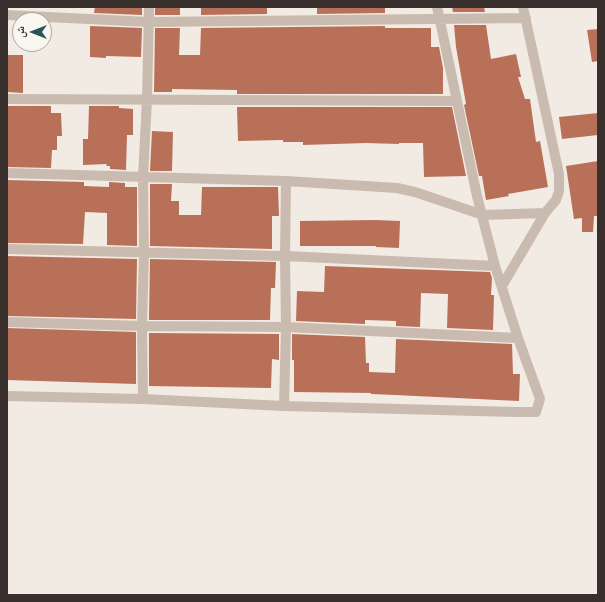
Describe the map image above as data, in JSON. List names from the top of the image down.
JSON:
{
  "north": "left"
}
